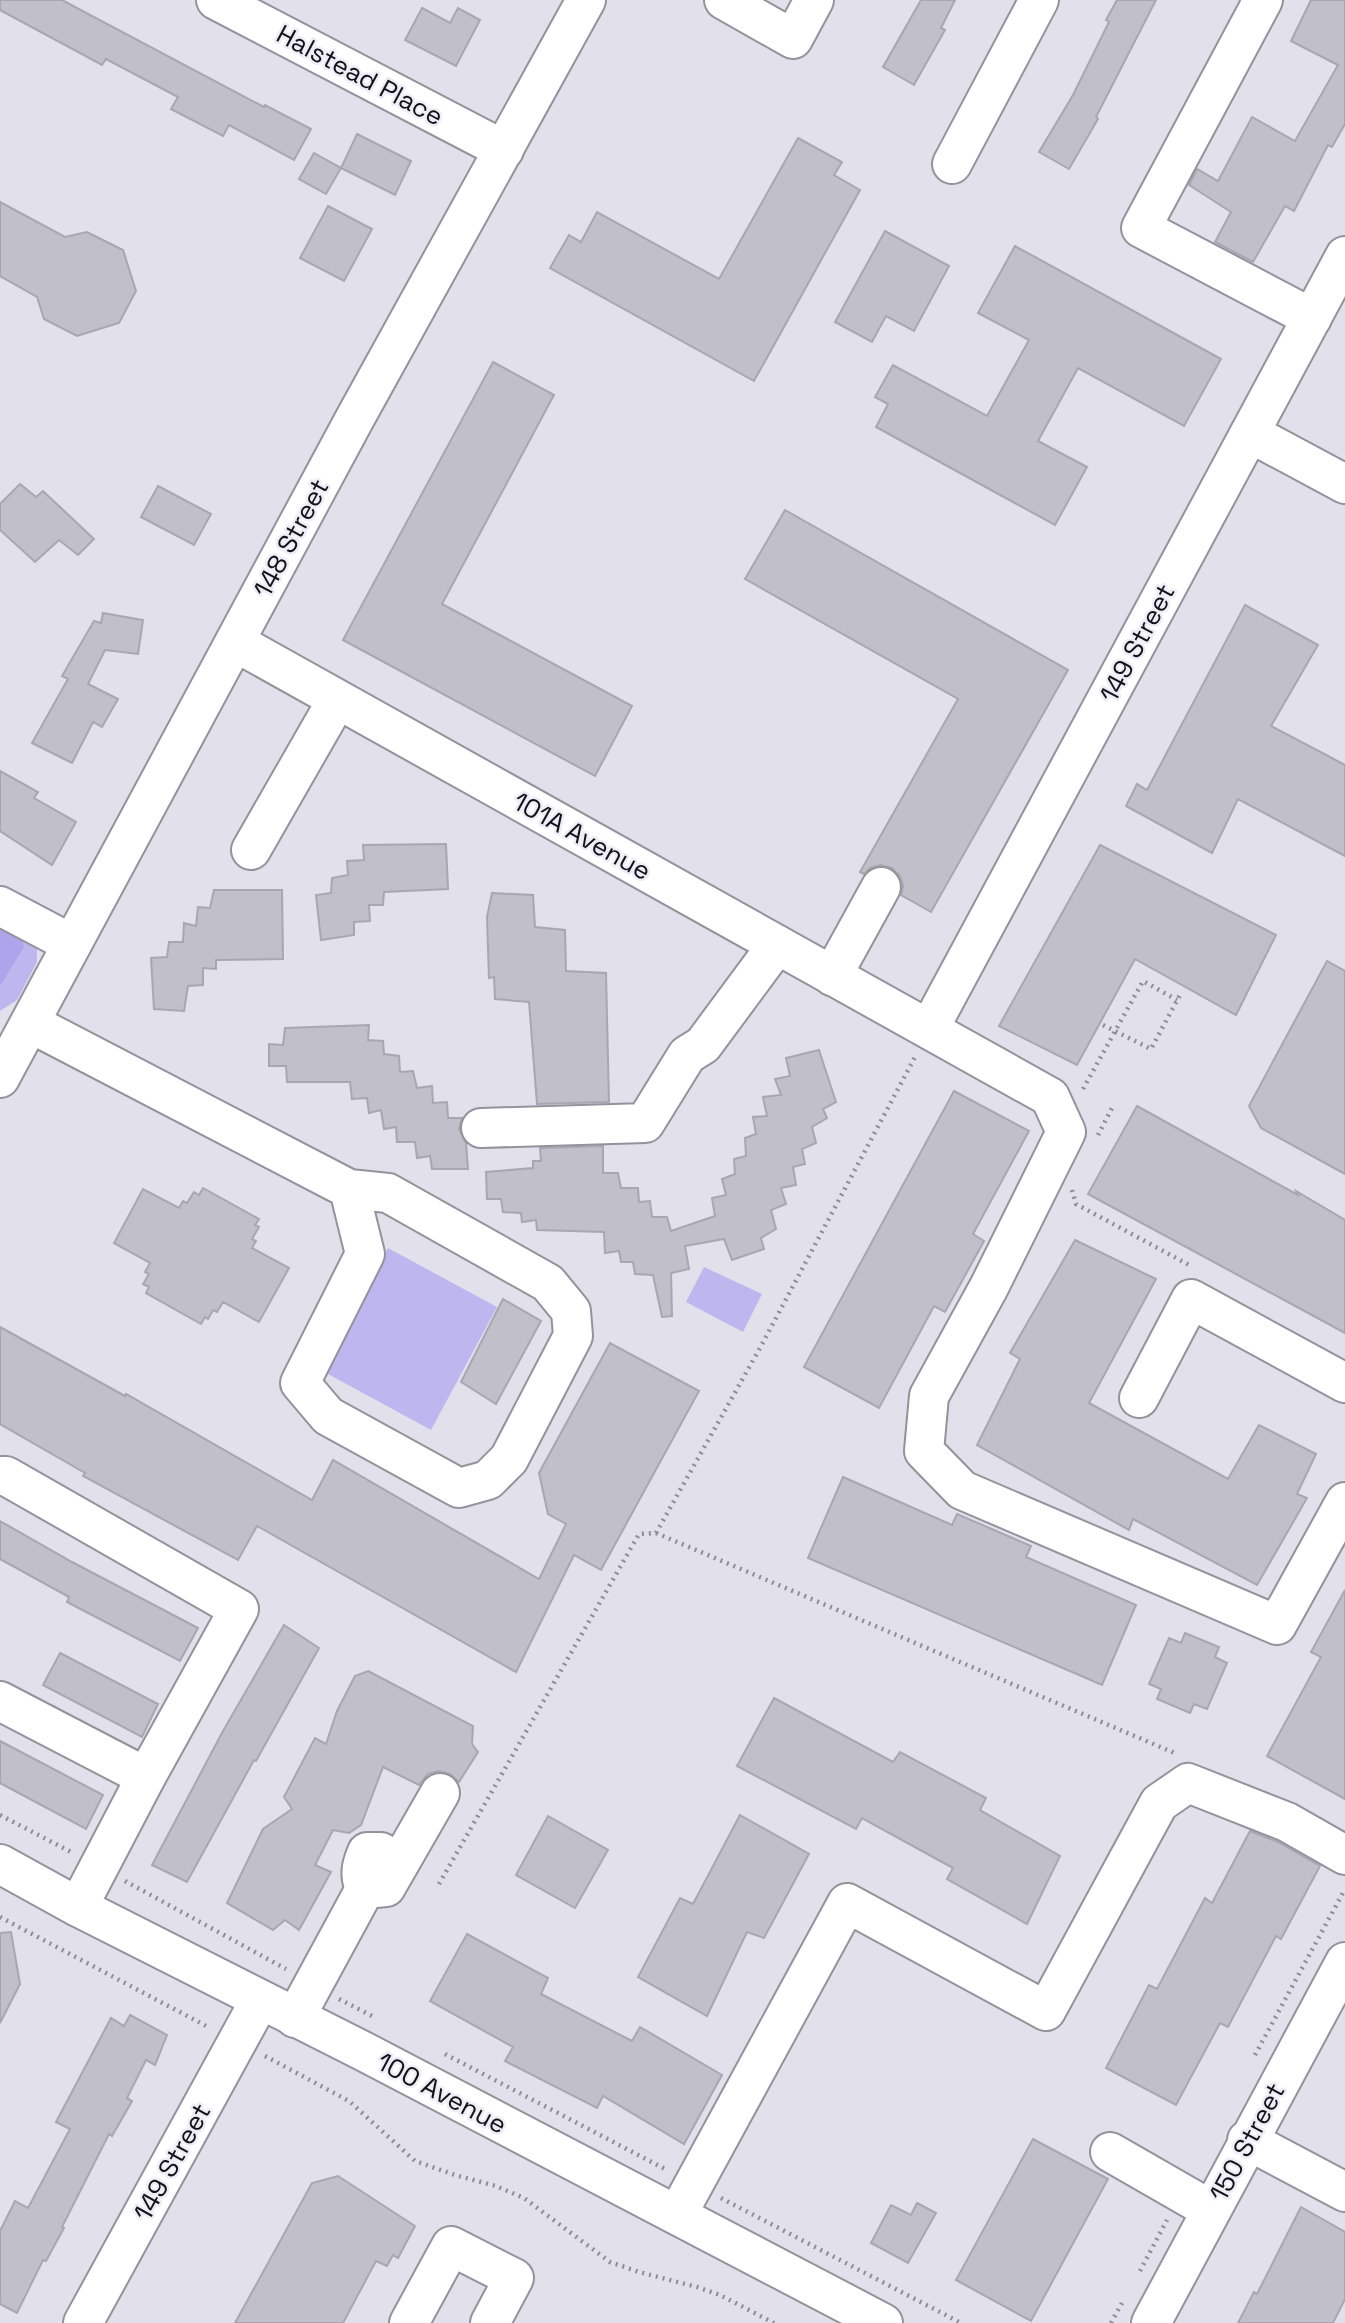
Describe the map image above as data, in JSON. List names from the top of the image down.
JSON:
{
  "streets": {
    "street": [
      "Halstead Place",
      "148 Street",
      "149 Street",
      "101A Avenue",
      "100 Avenue",
      "150 Street"
    ]
  },
  "crossings": [
    ["Halstead Place", "148 Street"],
    ["148 Street", "101A Avenue"],
    ["149 Street", "101A Avenue"],
    ["149 Street", "100 Avenue"]
  ]
}
